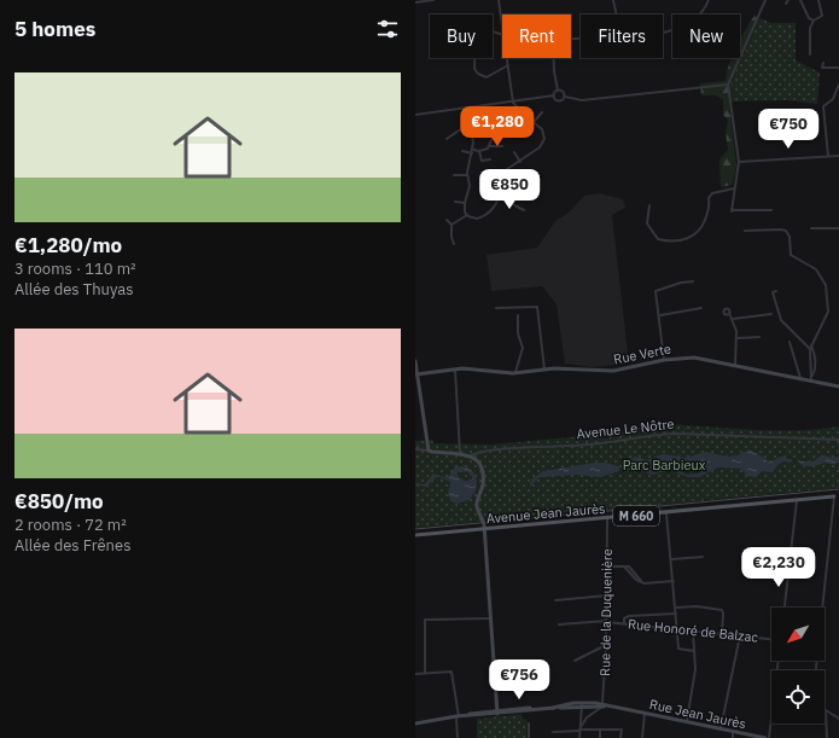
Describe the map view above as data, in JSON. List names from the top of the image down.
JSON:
{
  "streets": {
    "main road": ["Avenue Jean Jaurès", "M 660"],
    "street": [
      "Rue Verte",
      "Avenue Le Nôtre",
      "Rue de la Duquenière",
      "Rue Honoré de Balzac",
      "Rue Jean Jaurès"
    ]
  },
  "crossings": [
    ["Avenue Jean Jaurès", "Rue de la Duquenière"],
    ["Rue de la Duquenière", "Rue Honoré de Balzac"],
    ["Rue de la Duquenière", "Rue Jean Jaurès"]
  ],
  "parks": ["Parc Barbieux"],
  "north": "bottom left",
  "page": {
    "heading": "5 homes",
    "chip": [
      "Buy",
      "Rent",
      "Filters",
      "New"
    ],
    "list": [
      {
        "name": "€1,280/mo",
        "note": "3 rooms · 110 m² · Allée des Thuyas"
      },
      {
        "name": "€850/mo",
        "note": "2 rooms · 72 m² · Allée des Frênes"
      }
    ],
    "price": [
      "€1,280",
      "€750",
      "€850",
      "€2,230",
      "€756"
    ]
  }
}
